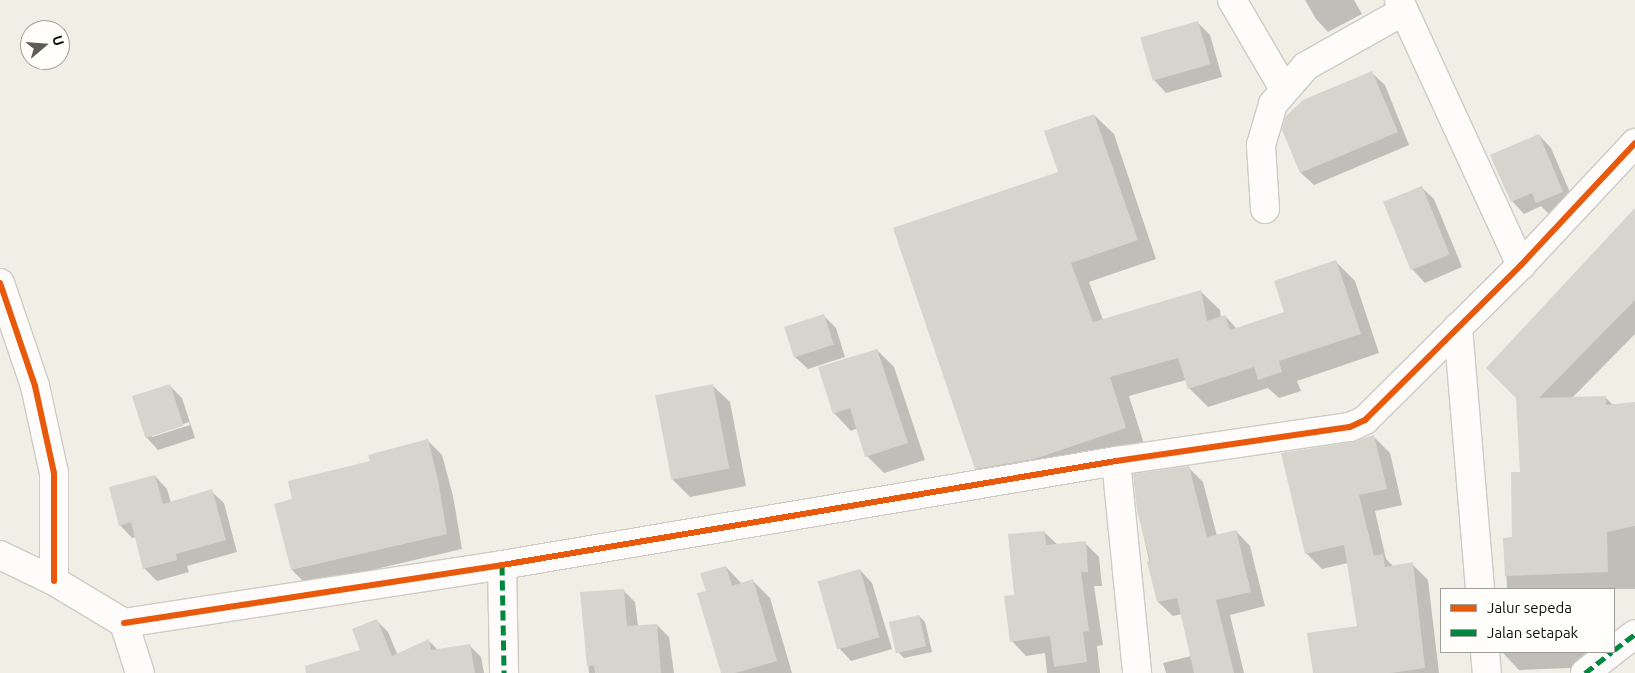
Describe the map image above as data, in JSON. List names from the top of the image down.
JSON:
{
  "legend": ["Jalur sepeda", "Jalan setapak"],
  "north": "right"
}
